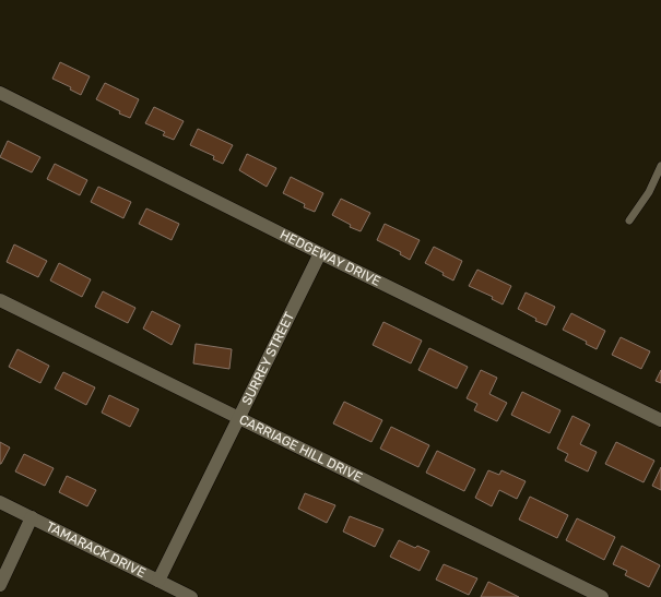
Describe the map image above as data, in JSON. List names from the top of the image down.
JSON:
{
  "streets": {
    "street": [
      "HEDGEWAY DRIVE",
      "SURREY STREET",
      "CARRIAGE HILL DRIVE",
      "TAMARACK DRIVE"
    ]
  },
  "crossings": [
    ["HEDGEWAY DRIVE", "SURREY STREET"],
    ["SURREY STREET", "CARRIAGE HILL DRIVE"],
    ["SURREY STREET", "TAMARACK DRIVE"]
  ]
}
